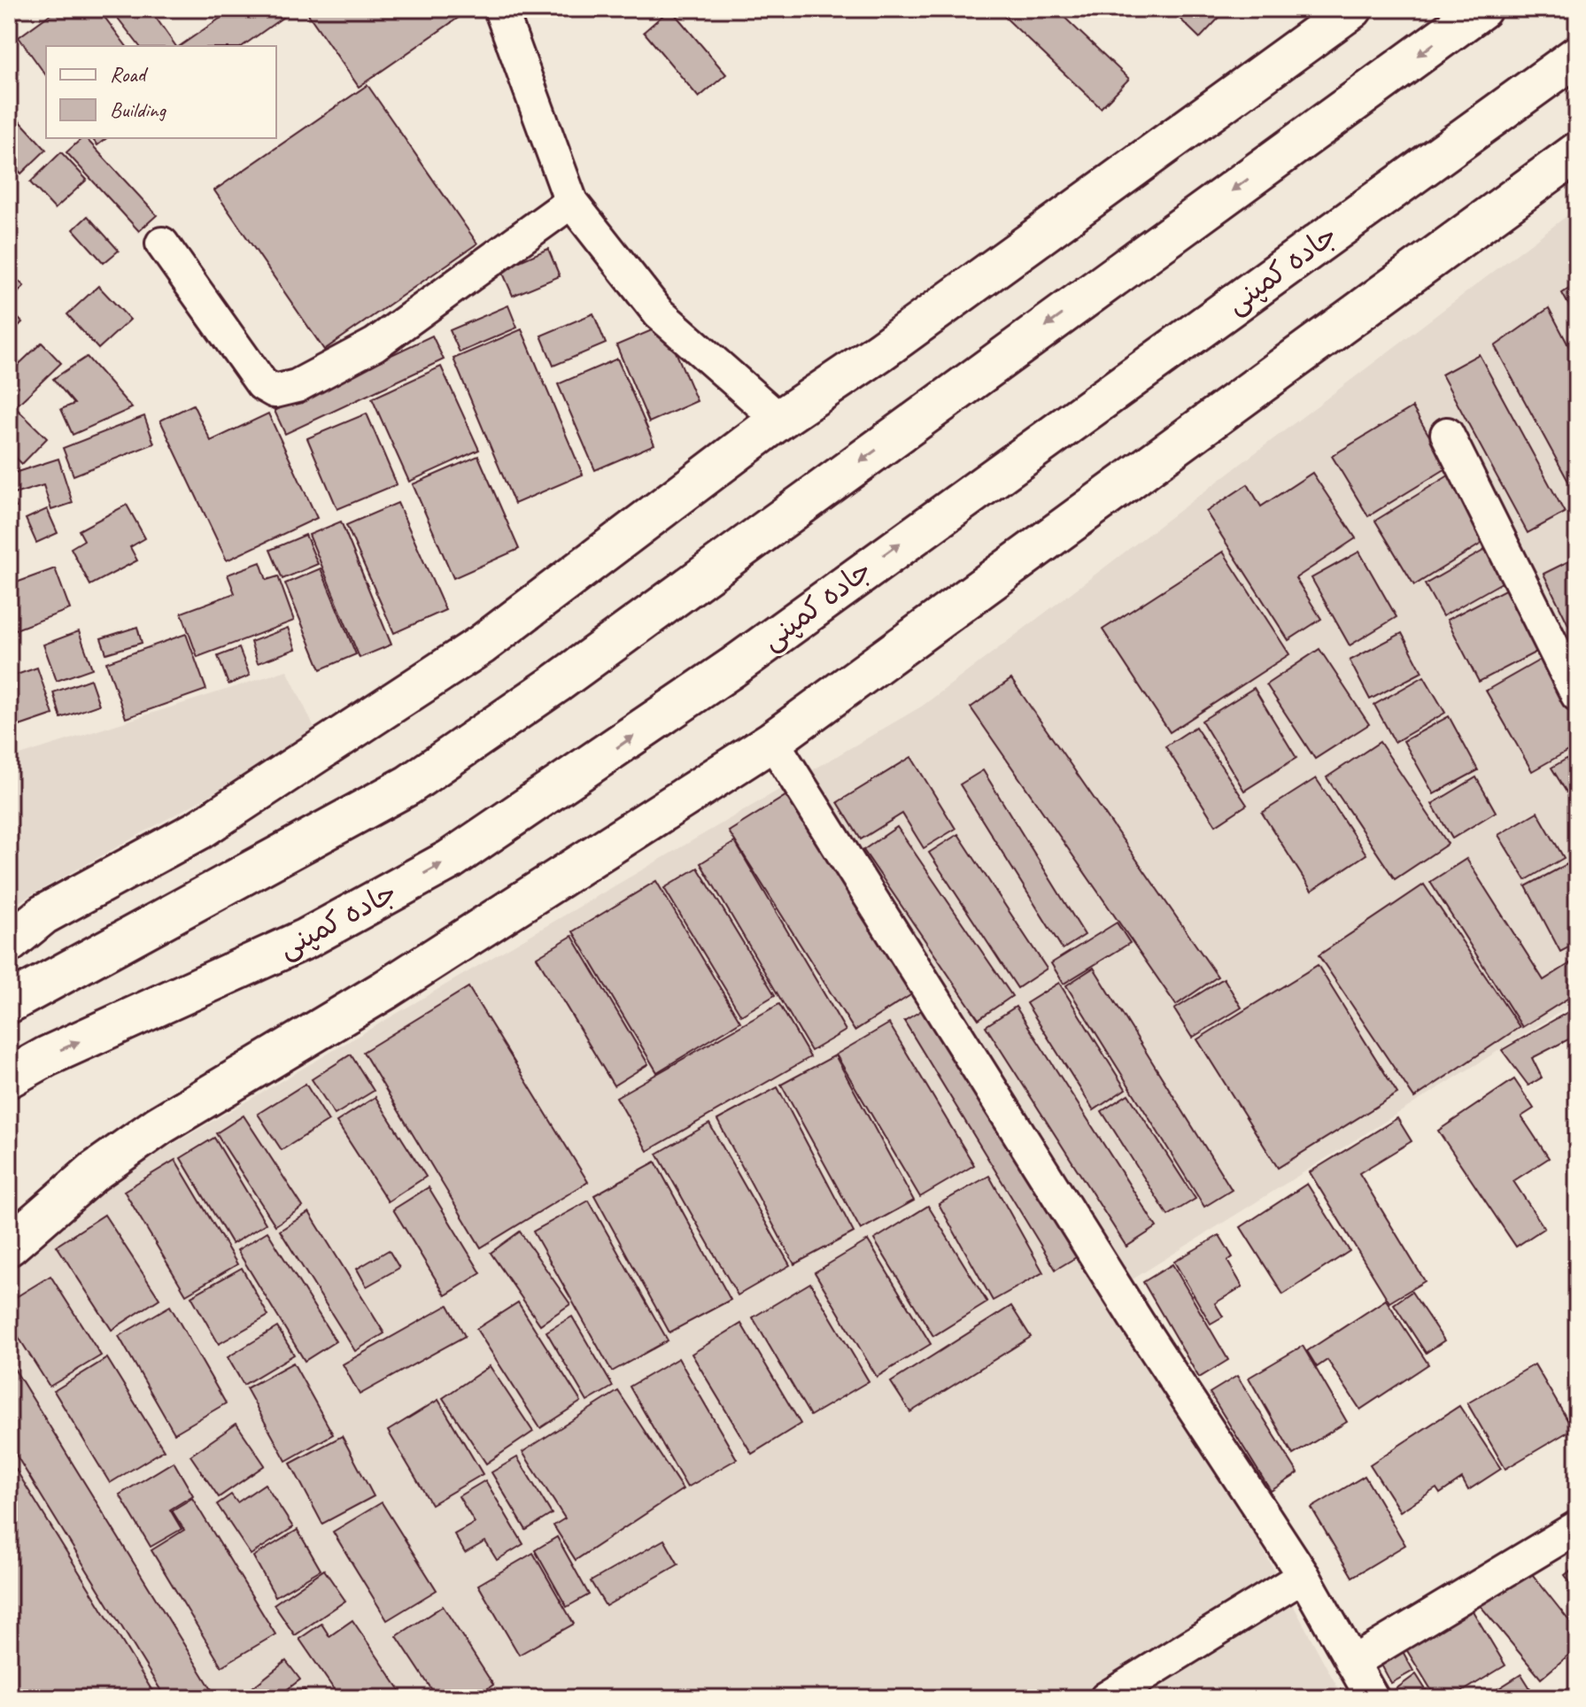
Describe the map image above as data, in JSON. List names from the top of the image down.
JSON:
{
  "streets": {
    "main road": ["جاده کمپنی"]
  },
  "legend": ["Road", "Building"]
}
